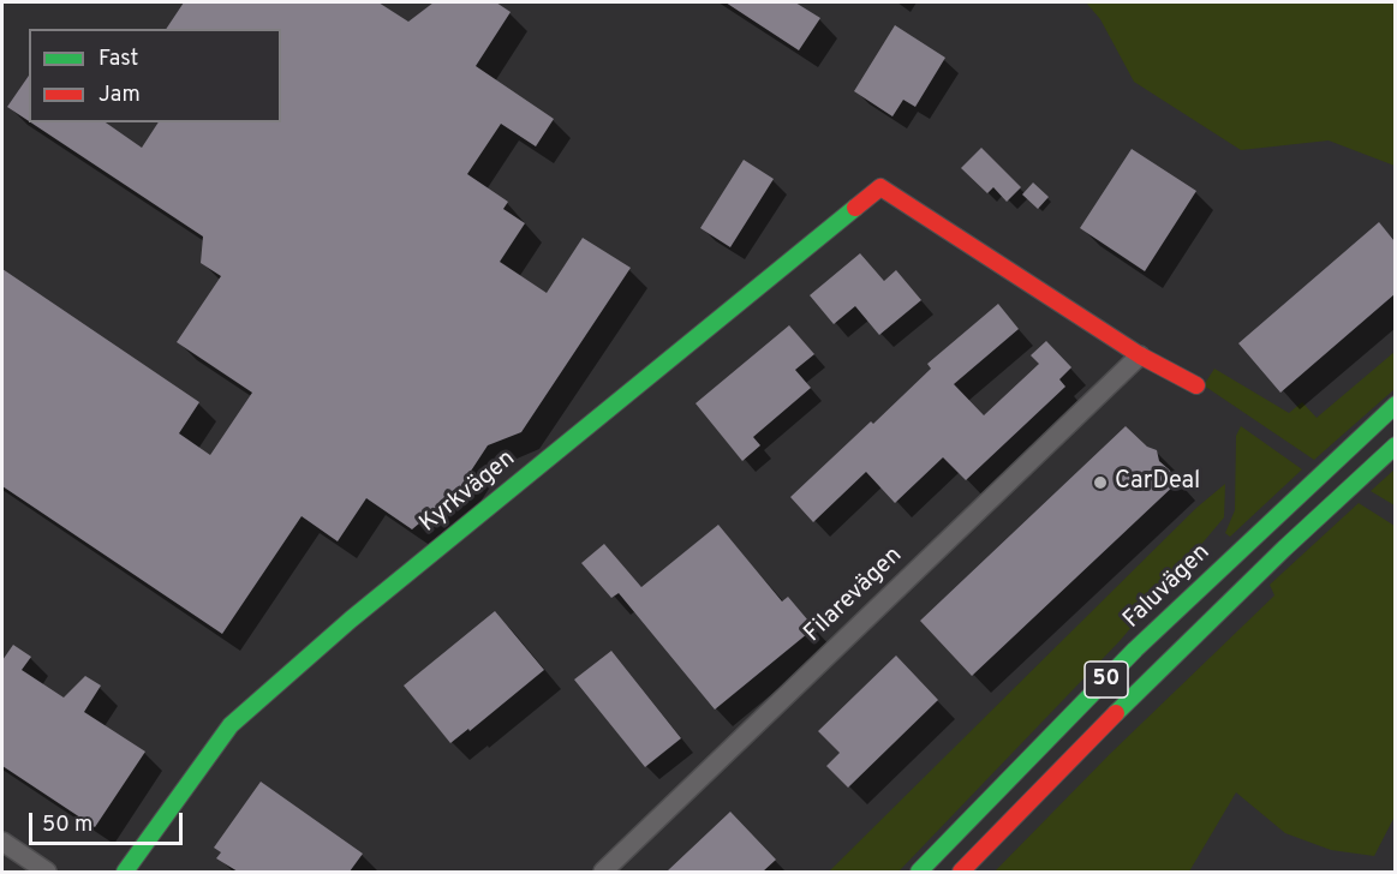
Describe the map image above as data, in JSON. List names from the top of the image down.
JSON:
{
  "streets": {
    "main road": ["Kyrkvägen", "Faluvägen", "50"],
    "street": ["Filarevägen"]
  },
  "crossings": [
    ["Kyrkvägen", "Filarevägen"]
  ],
  "places": ["CarDeal"],
  "legend": ["Fast", "Jam"],
  "scale_bar": "50 m"
}
